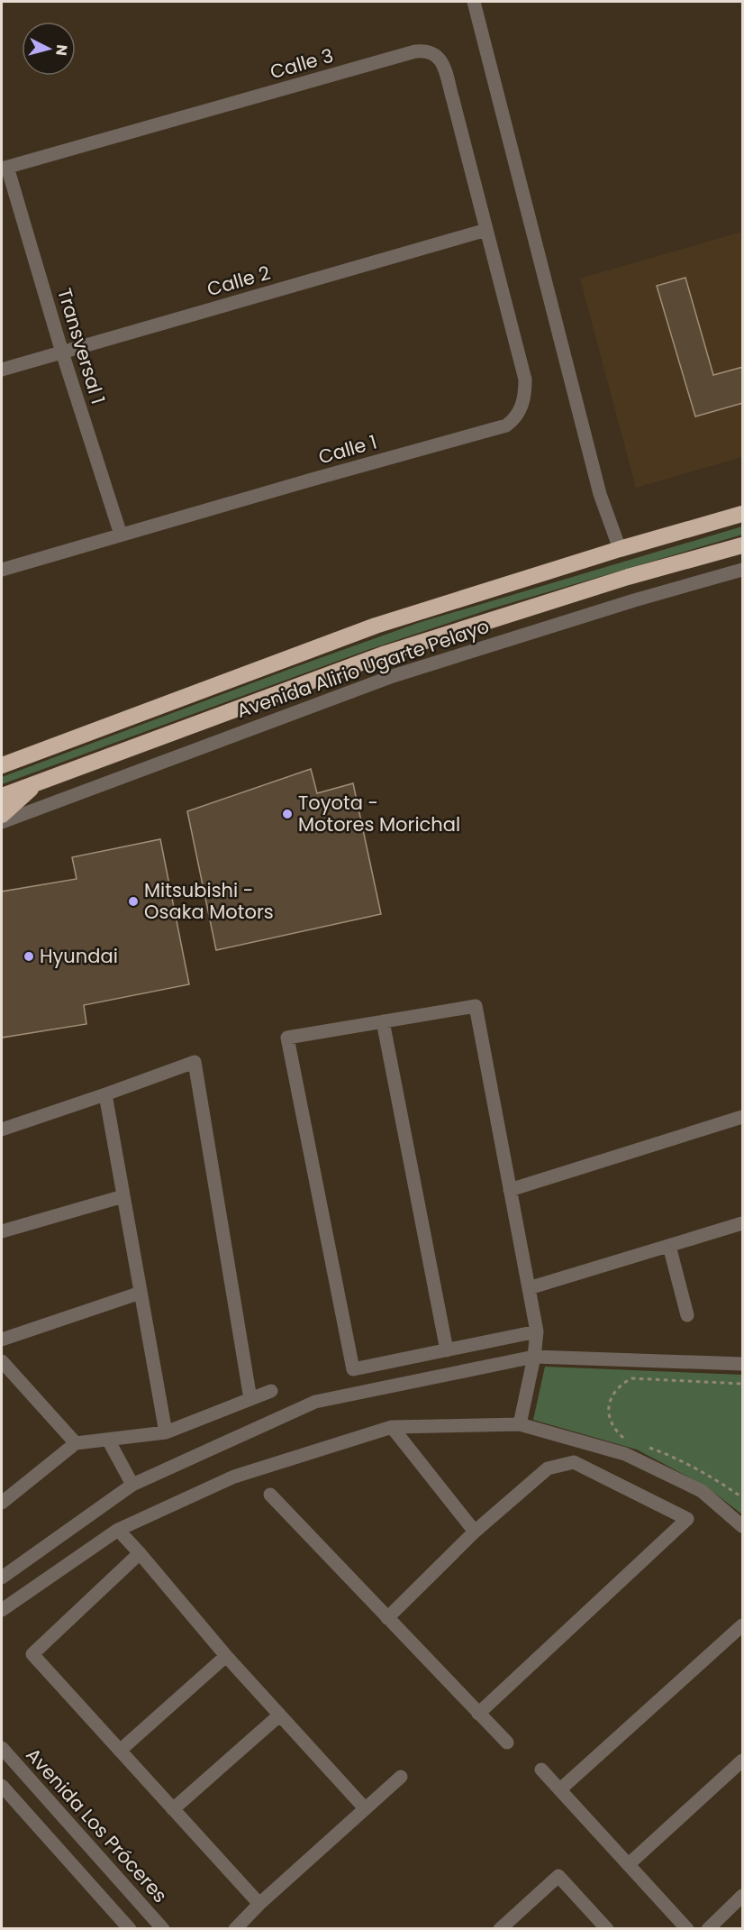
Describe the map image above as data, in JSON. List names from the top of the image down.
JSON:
{
  "streets": {
    "highway": ["Avenida Alirio Ugarte Pelayo"],
    "street": [
      "Calle 3",
      "Calle 2",
      "Transversal 1",
      "Calle 1",
      "Avenida Los Próceres"
    ]
  },
  "crossings": [
    ["Calle 3", "Calle 2"],
    ["Calle 3", "Transversal 1"],
    ["Calle 3", "Calle 1"],
    ["Calle 2", "Transversal 1"],
    ["Calle 2", "Calle 1"],
    ["Transversal 1", "Calle 1"]
  ],
  "places": ["Toyota - Motores Morichal", "Mitsubishi - Osaka Motors", "Hyundai"],
  "north": "right"
}
